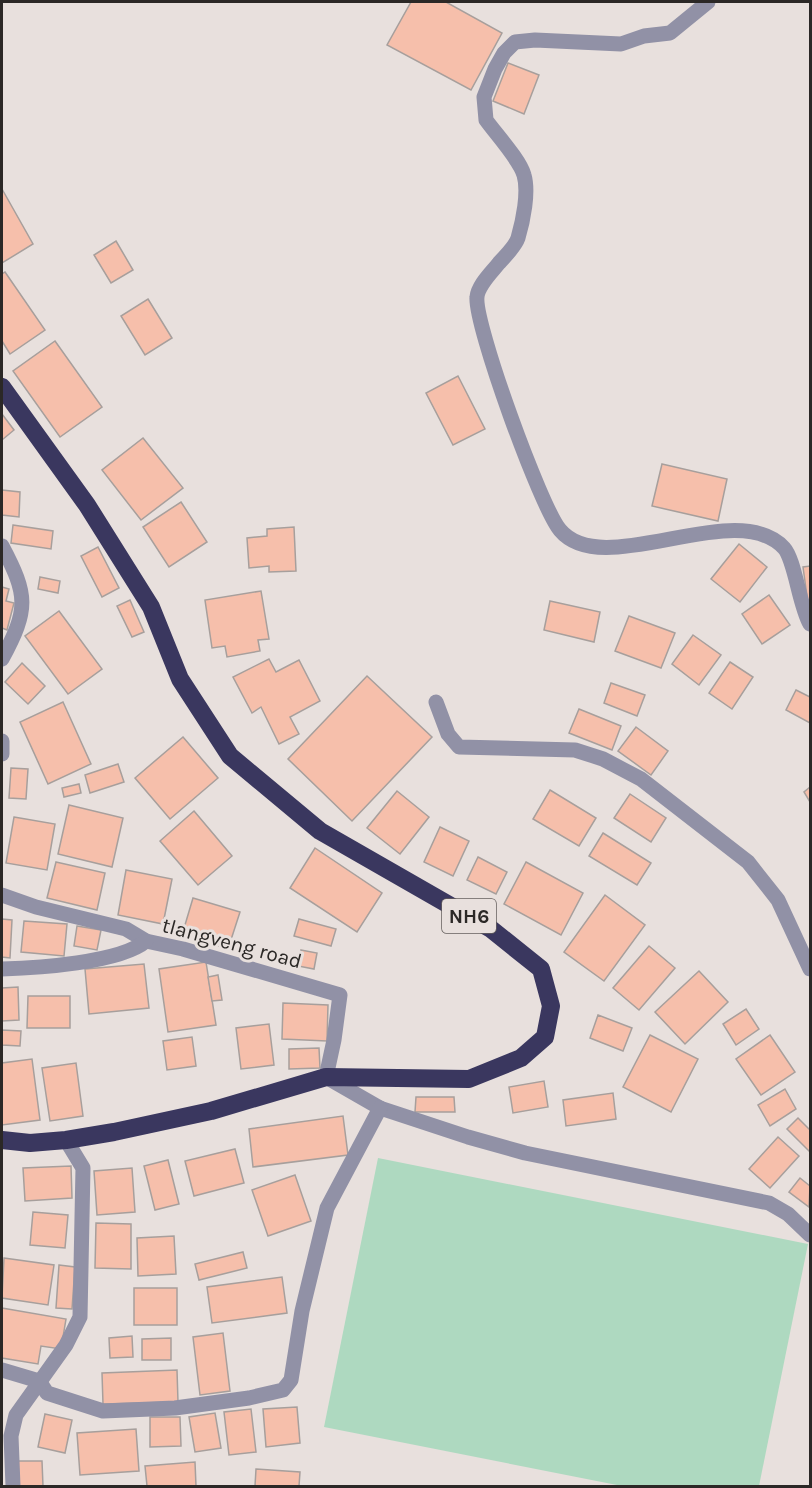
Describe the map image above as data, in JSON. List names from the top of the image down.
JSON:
{
  "streets": {
    "highway": ["NH6"],
    "street": ["tlangveng road"]
  },
  "crossings": [
    ["NH6", "tlangveng road"]
  ]
}
